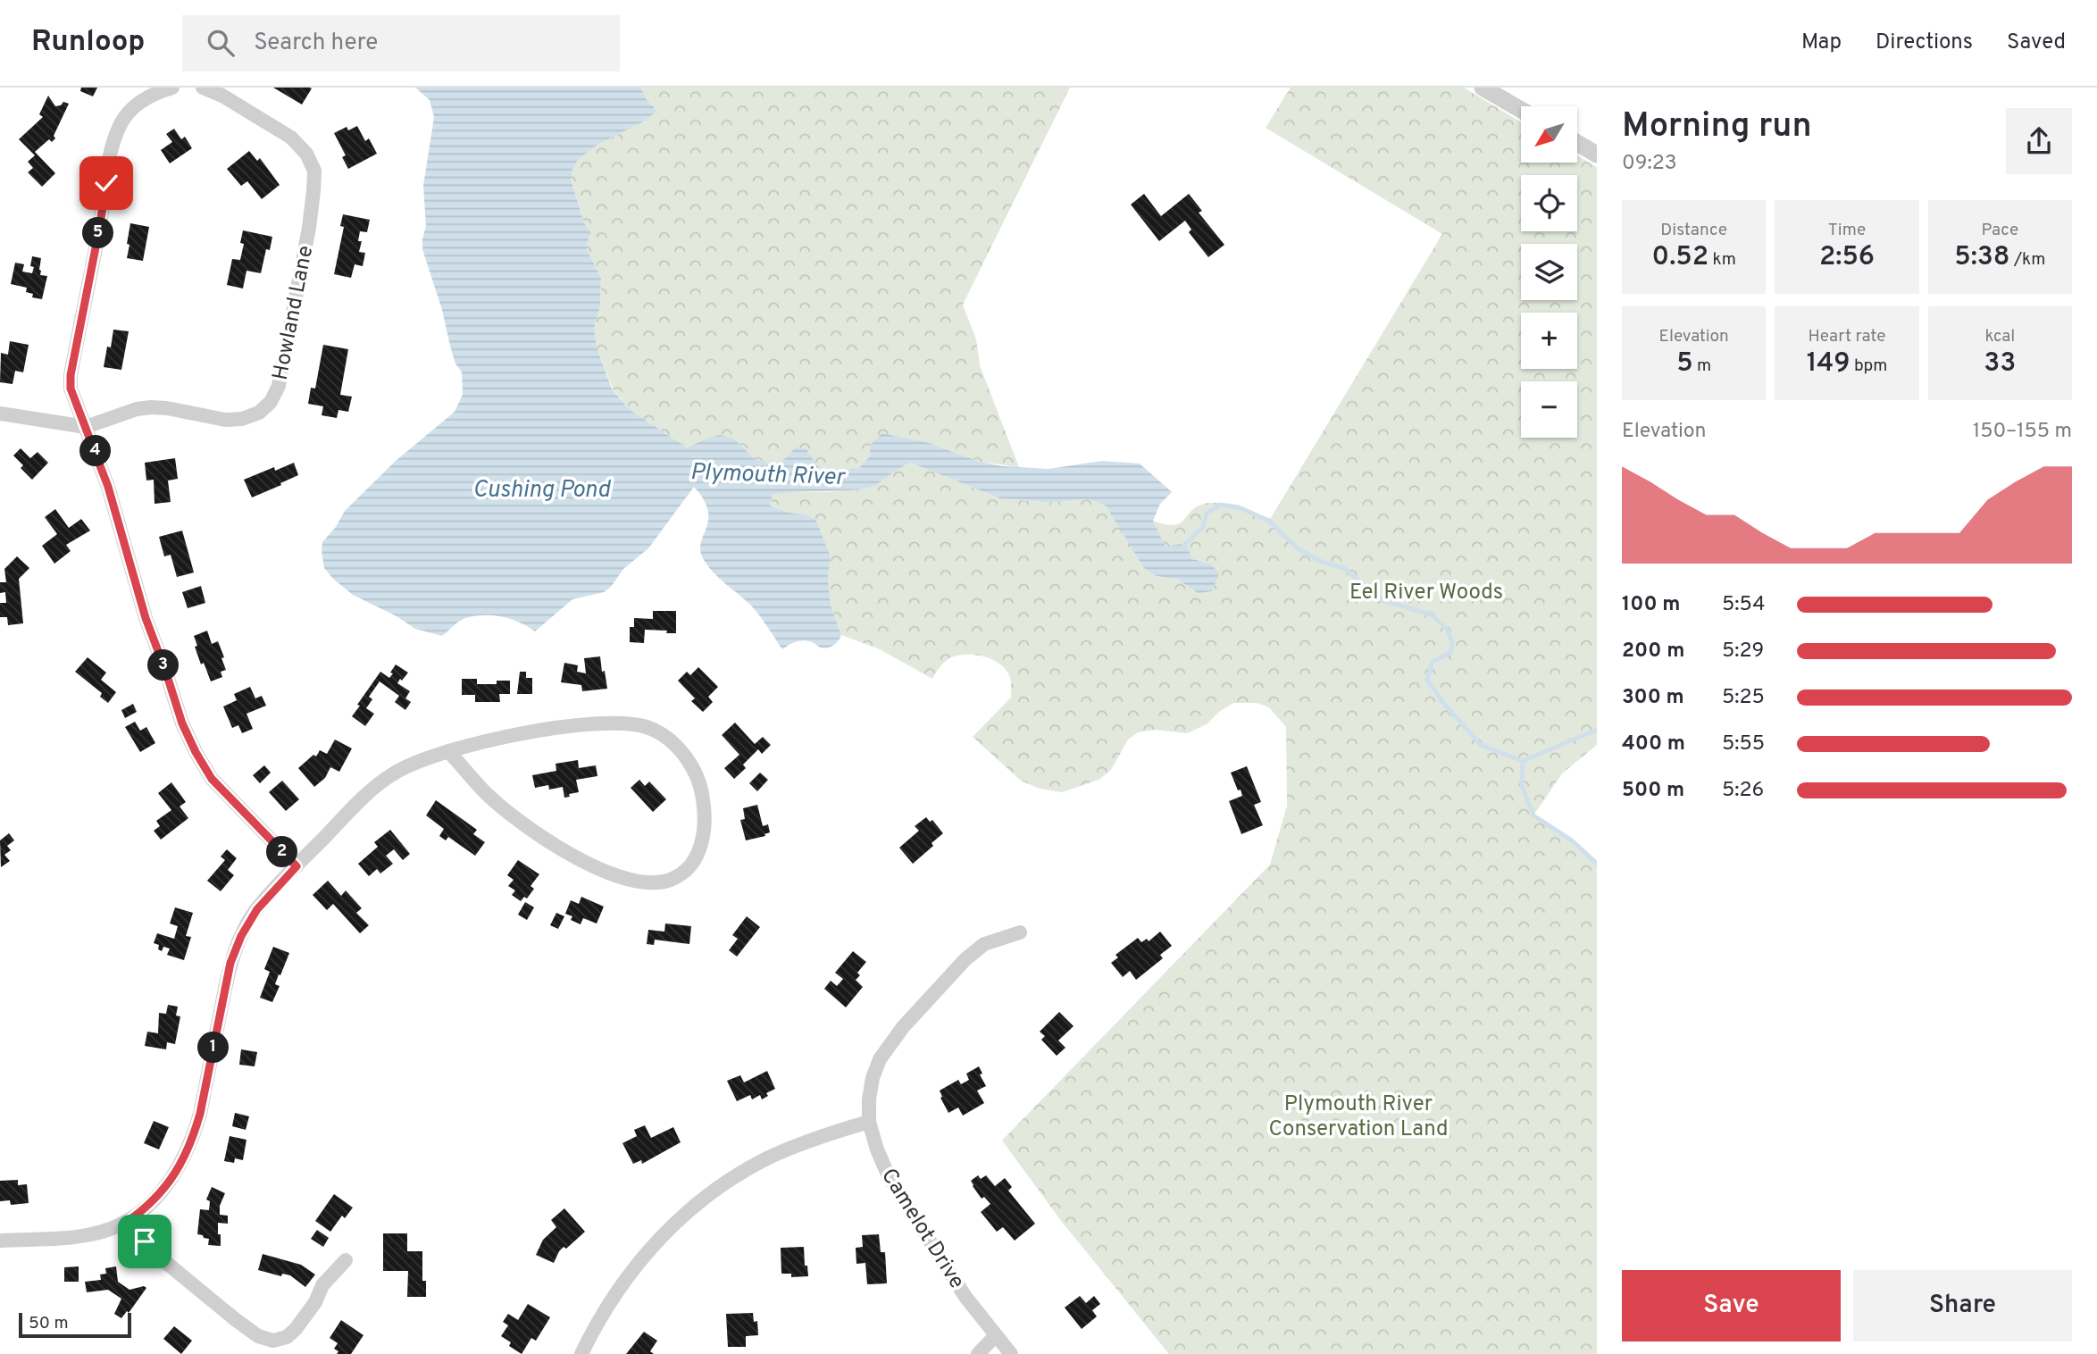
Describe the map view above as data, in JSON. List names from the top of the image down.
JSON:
{
  "streets": {
    "street": ["Howland Lane", "Camelot Drive"]
  },
  "water": ["Plymouth River", "Cushing Pond"],
  "parks": ["Eel River Woods", "Plymouth River Conservation Land"],
  "scale_bar": "50 m",
  "north": "bottom left",
  "page": {
    "header": "Runloop",
    "search": "Search here",
    "nav": ["Map", "Directions", "Saved"],
    "heading": ["Morning run", "09:23"],
    "map_buttons": ["+", "−"],
    "stats": [
      ["Distance", "0.52 km"],
      ["Time", "2:56"],
      ["Pace", "5:38 /km"],
      ["Elevation", "5 m"],
      ["Heart rate", "149 bpm"],
      ["kcal", "33"]
    ],
    "pins": [
      "5",
      "4",
      "3",
      "2",
      "1"
    ],
    "chart": ["Elevation", "150–155 m"],
    "list": [
      {
        "name": "100 m",
        "note": "5:54"
      },
      {
        "name": "200 m",
        "note": "5:29"
      },
      {
        "name": "300 m",
        "note": "5:25"
      },
      {
        "name": "400 m",
        "note": "5:55"
      },
      {
        "name": "500 m",
        "note": "5:26"
      }
    ],
    "buttons": ["Save", "Share"],
    "scale": "50 m"
  }
}
